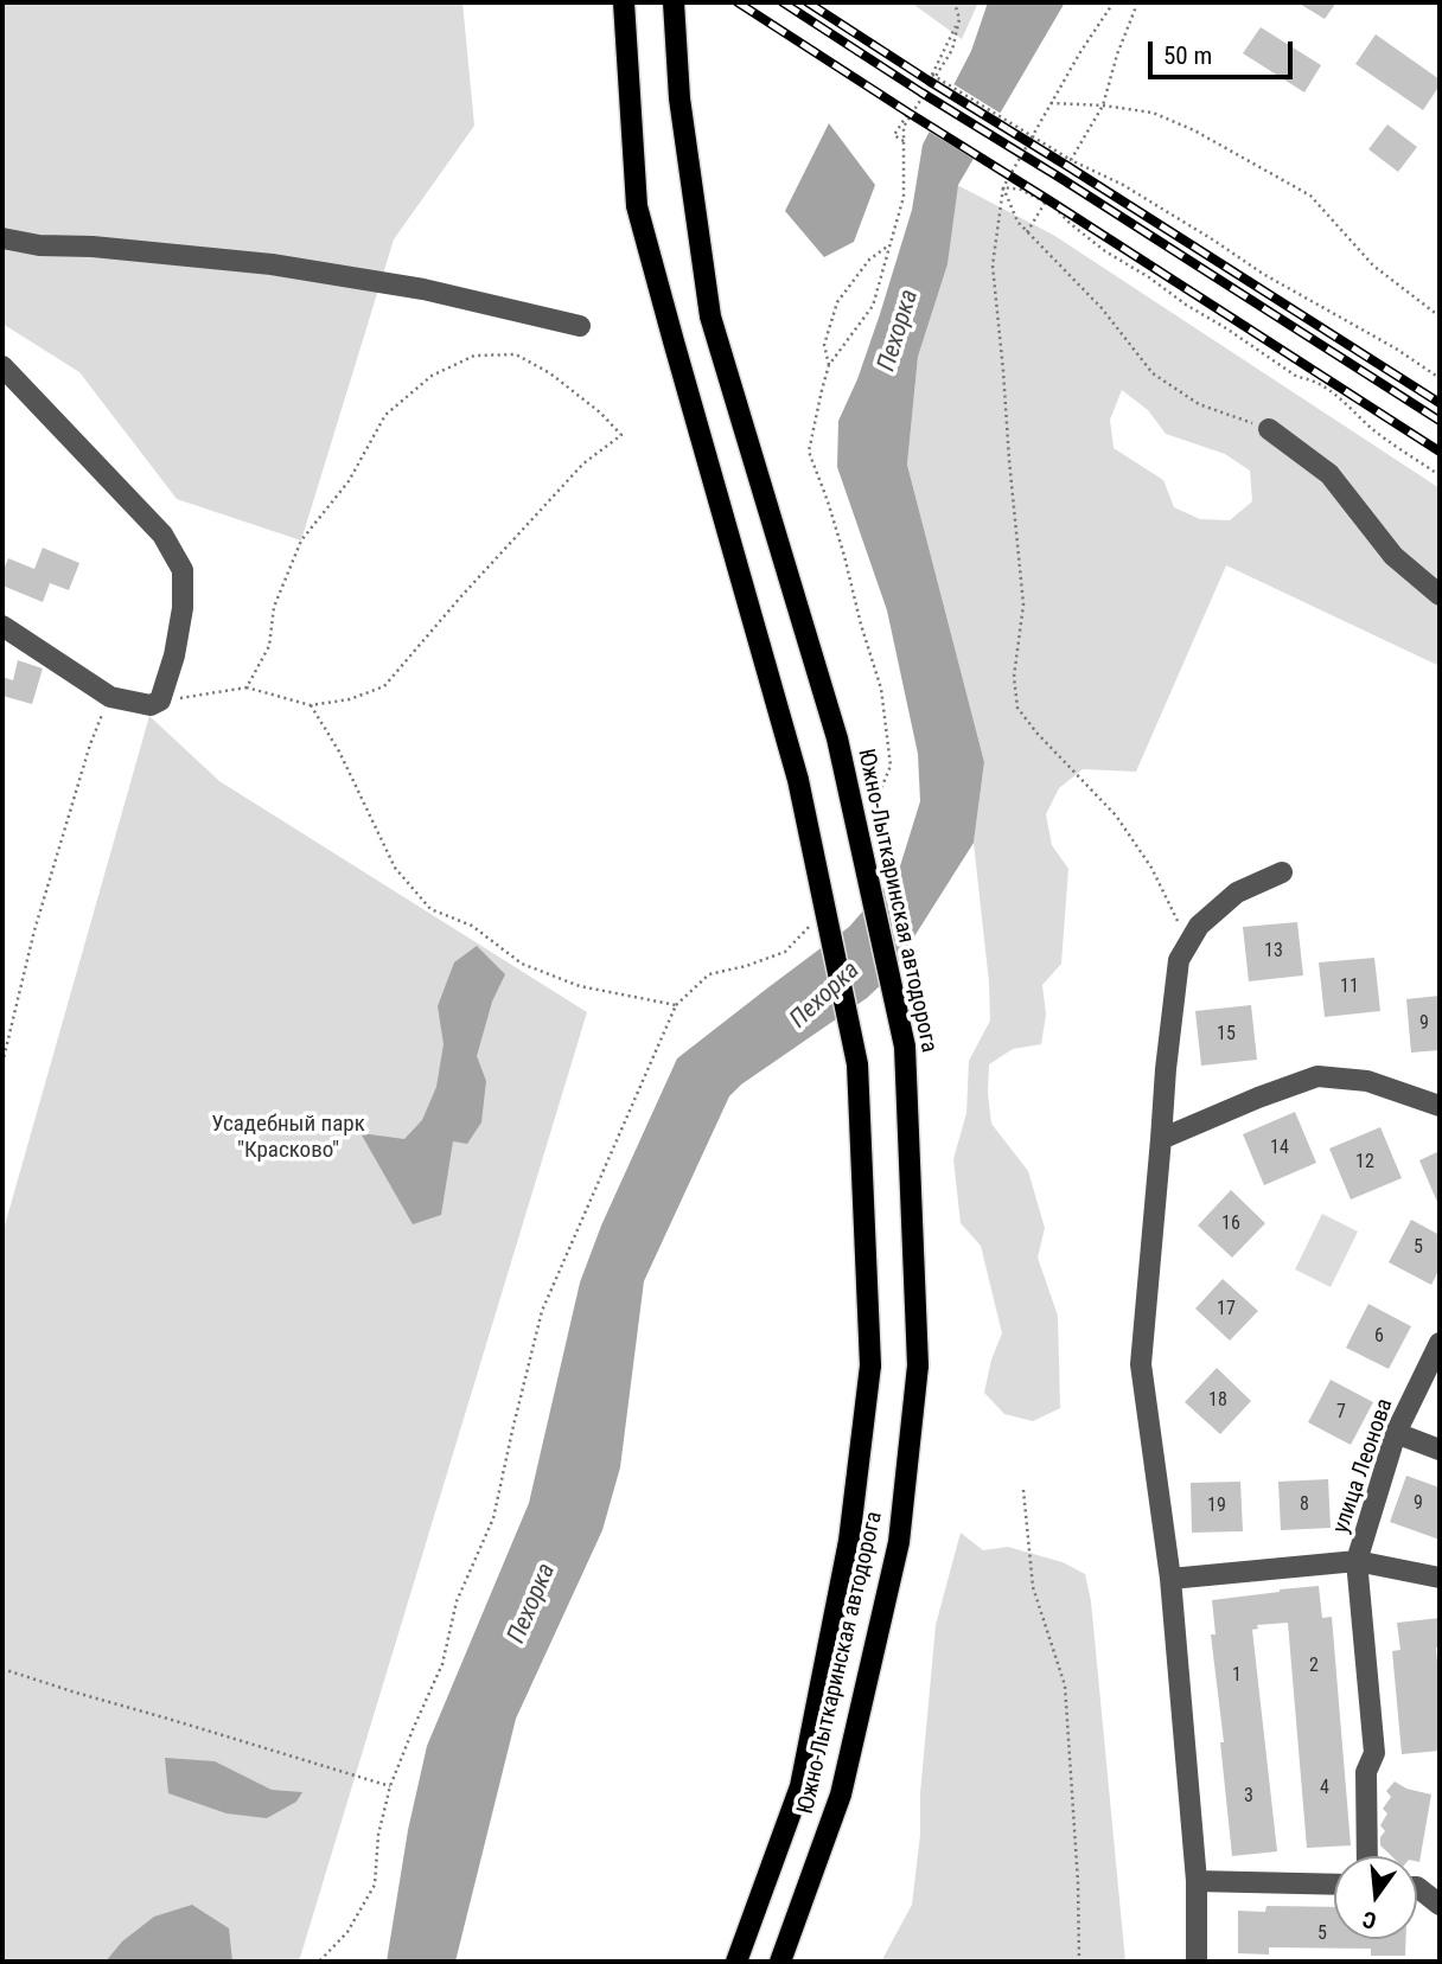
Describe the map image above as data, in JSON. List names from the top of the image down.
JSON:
{
  "streets": {
    "main road": ["Южно-Лыткаринская автодорога"],
    "street": ["улица Леонова"]
  },
  "water": ["Пехорка"],
  "parks": ["Усадебный парк \"Красково\""],
  "house_numbers": [
    "13",
    "11",
    "9",
    "15",
    "14",
    "12",
    "16",
    "5",
    "17",
    "6",
    "18",
    "7",
    "9",
    "8",
    "19",
    "2",
    "1",
    "4",
    "3",
    "5"
  ],
  "scale_bar": "50 m",
  "north": "bottom"
}
